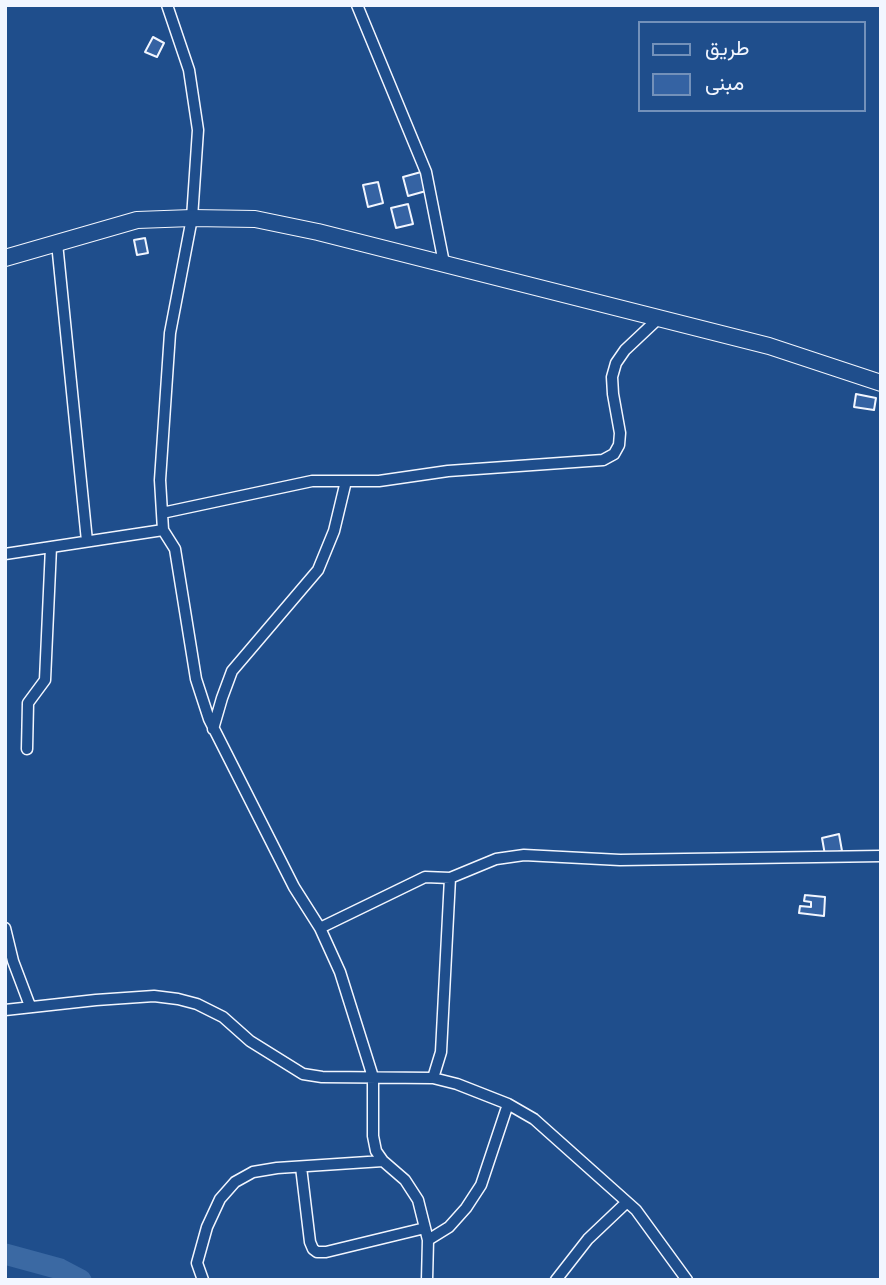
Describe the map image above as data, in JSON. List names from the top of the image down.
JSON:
{
  "legend": ["طريق", "مبنى"]
}
